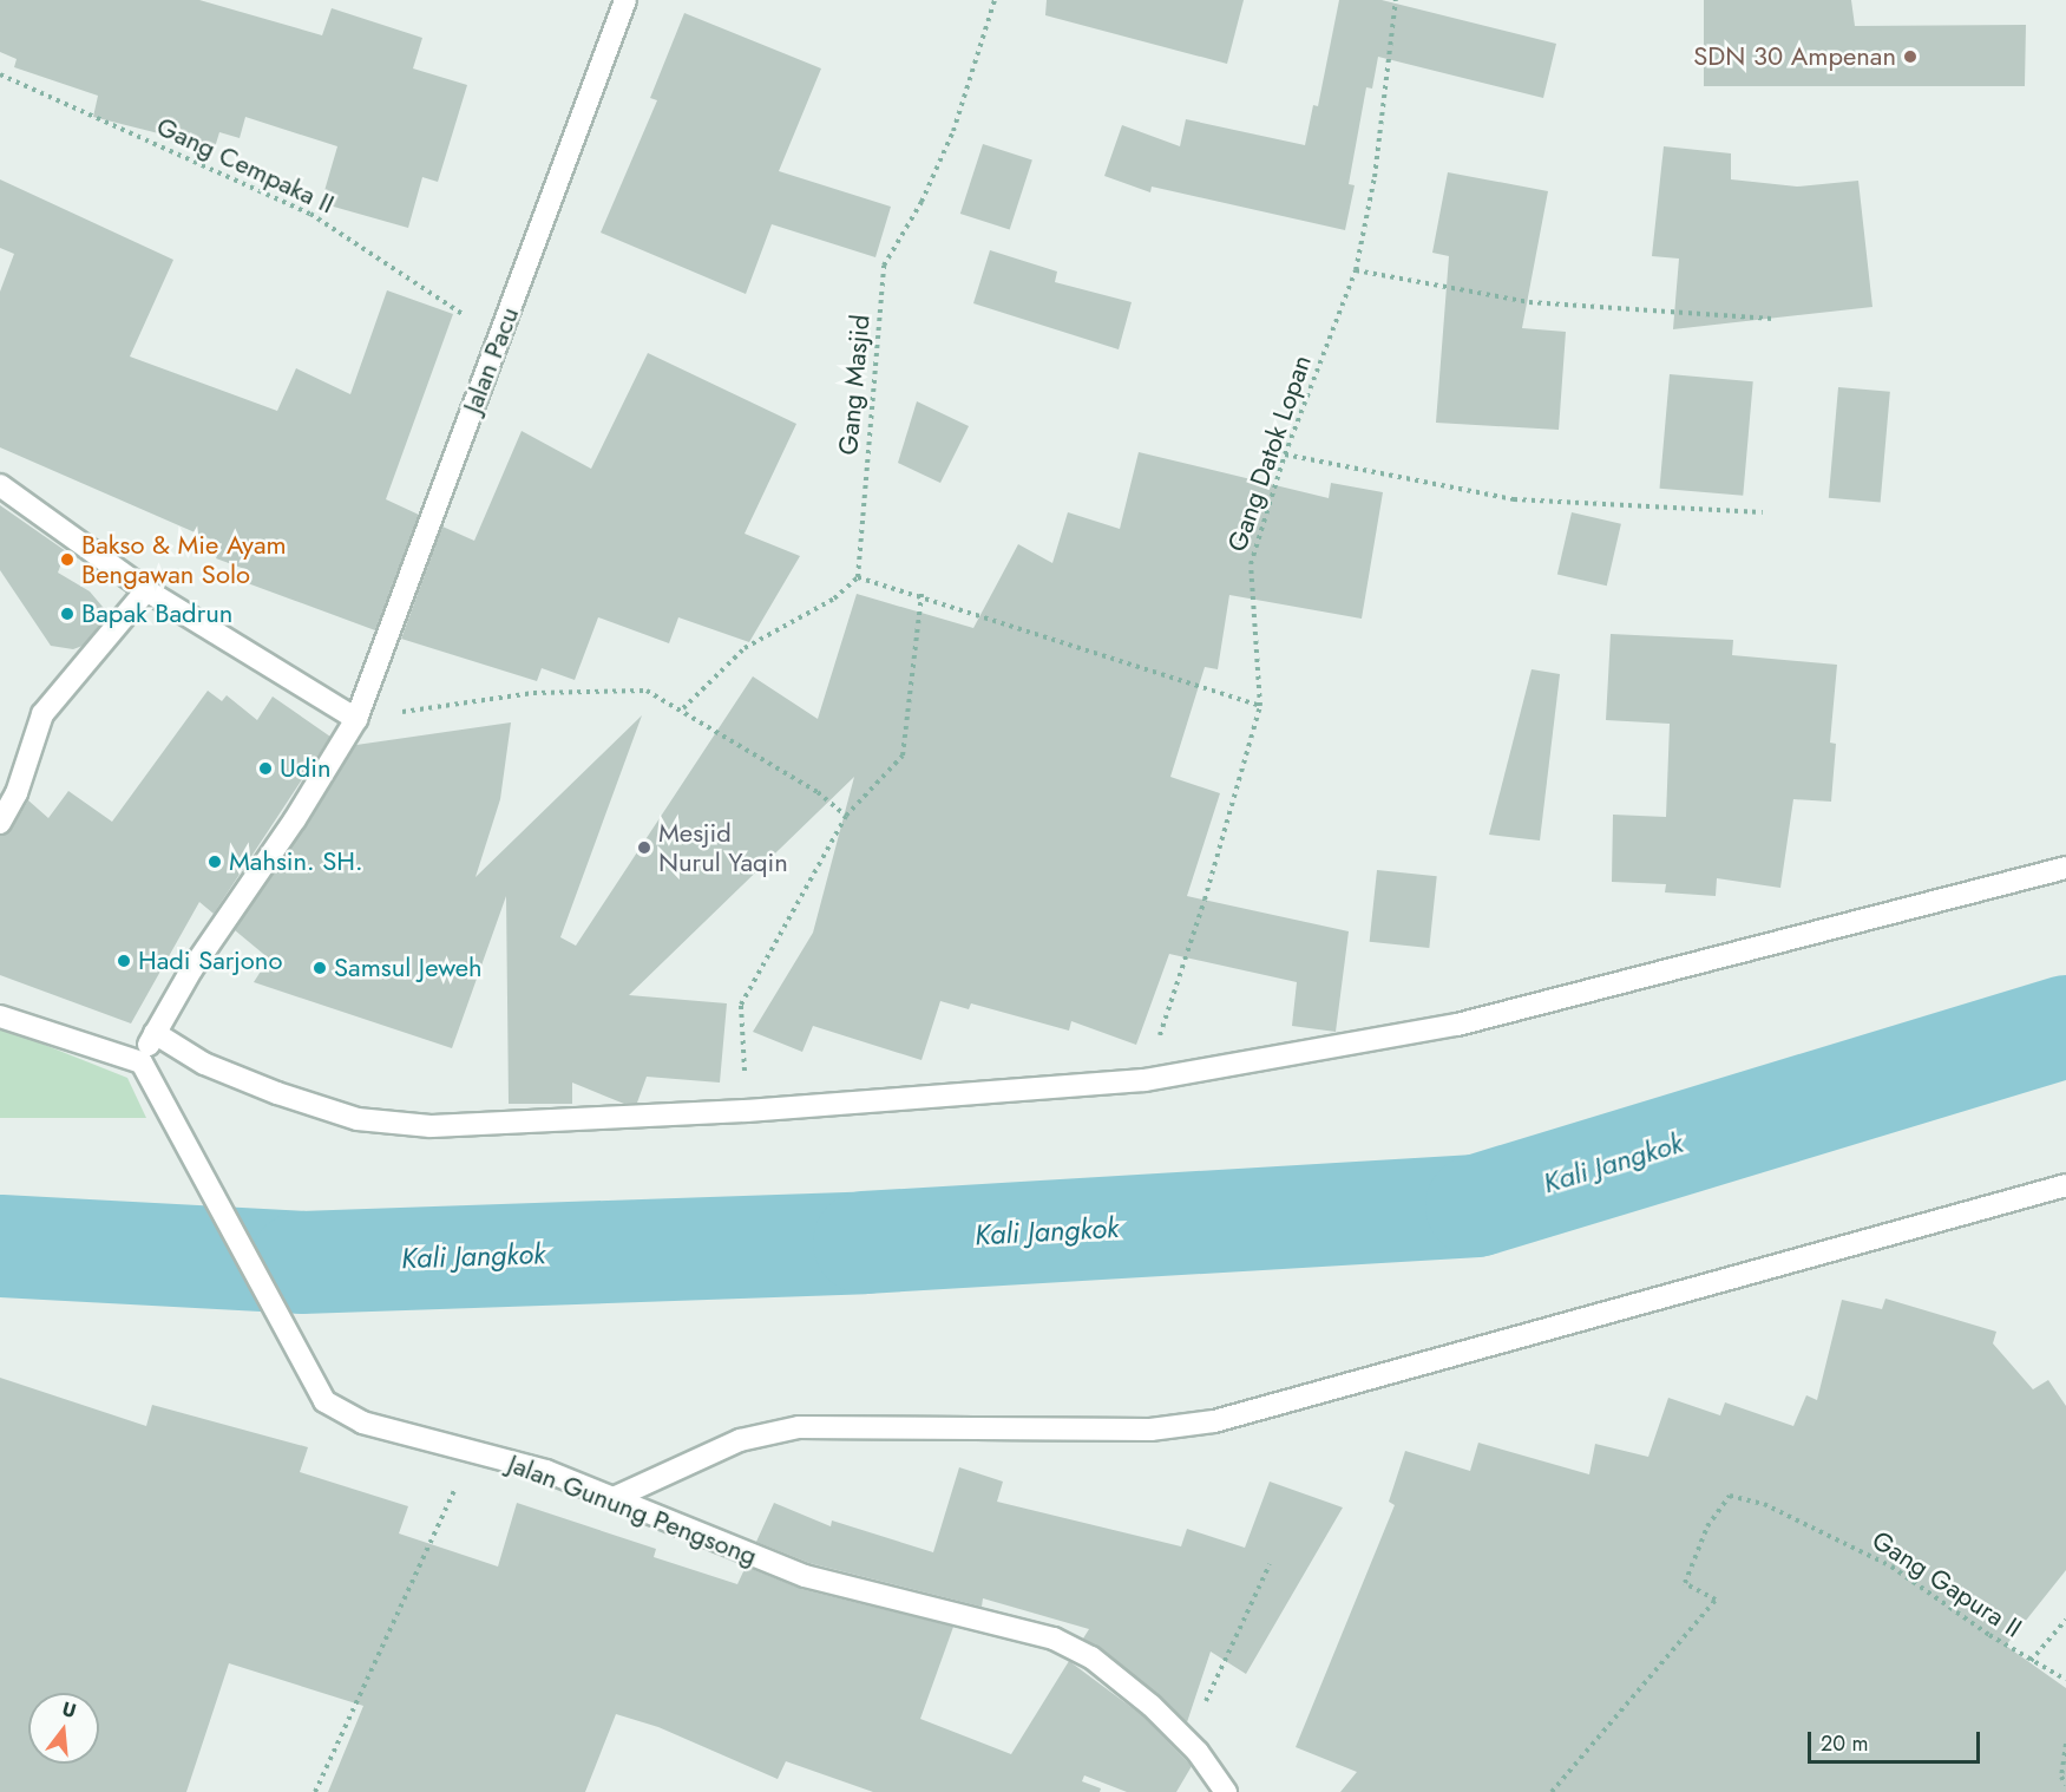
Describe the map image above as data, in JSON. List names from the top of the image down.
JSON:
{
  "streets": {
    "street": ["Jalan Pacu", "Jalan Gunung Pengsong"],
    "path": [
      "Gang Cempaka II",
      "Gang Masjid",
      "Gang Datok Lopan",
      "Gang Gapura II"
    ]
  },
  "crossings": [
    ["Gang Cempaka II", "Jalan Pacu"],
    ["Jalan Pacu", "Jalan Gunung Pengsong"]
  ],
  "water": ["Kali Jangkok"],
  "places": [
    "SDN 30 Ampenan",
    "Bakso & Mie Ayam Bengawan Solo",
    "Bapak Badrun",
    "Udin",
    "Mesjid Nurul Yaqin",
    "Mahsin. SH.",
    "Hadi Sarjono",
    "Samsul Jeweh"
  ],
  "scale_bar": "20 m",
  "north": "top"
}
